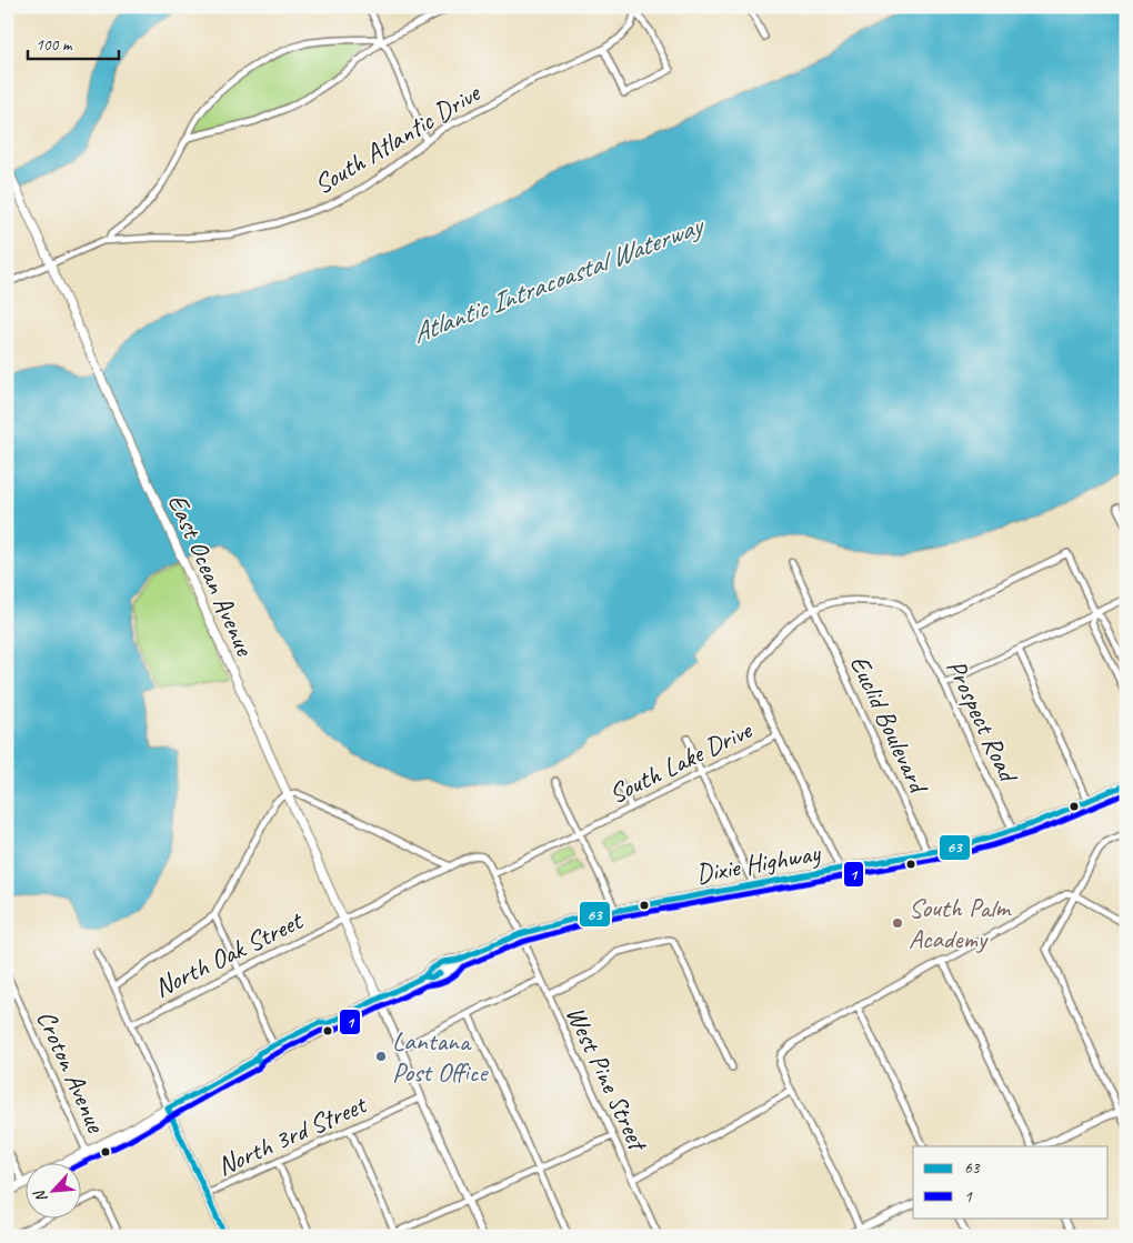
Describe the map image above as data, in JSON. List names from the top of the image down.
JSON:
{
  "streets": {
    "main road": ["East Ocean Avenue", "Dixie Highway"],
    "street": [
      "South Atlantic Drive",
      "Prospect Road",
      "Euclid Boulevard",
      "South Lake Drive",
      "North Oak Street",
      "Croton Avenue",
      "West Pine Street",
      "North 3rd Street"
    ]
  },
  "crossings": [
    ["South Atlantic Drive", "East Ocean Avenue"],
    ["East Ocean Avenue", "Dixie Highway"],
    ["East Ocean Avenue", "North Oak Street"],
    ["Prospect Road", "South Lake Drive"],
    ["Prospect Road", "Dixie Highway"],
    ["Euclid Boulevard", "South Lake Drive"],
    ["Euclid Boulevard", "Dixie Highway"],
    ["South Lake Drive", "North Oak Street"],
    ["South Lake Drive", "West Pine Street"],
    ["Dixie Highway", "Croton Avenue"],
    ["Dixie Highway", "West Pine Street"],
    ["North Oak Street", "West Pine Street"]
  ],
  "water": ["Atlantic Intracoastal Waterway"],
  "places": ["South Palm Academy", "Lantana Post Office"],
  "lines": ["transit line 63", "transit line 1"],
  "legend": ["63", "1"],
  "scale_bar": "100 m",
  "north": "bottom left"
}
